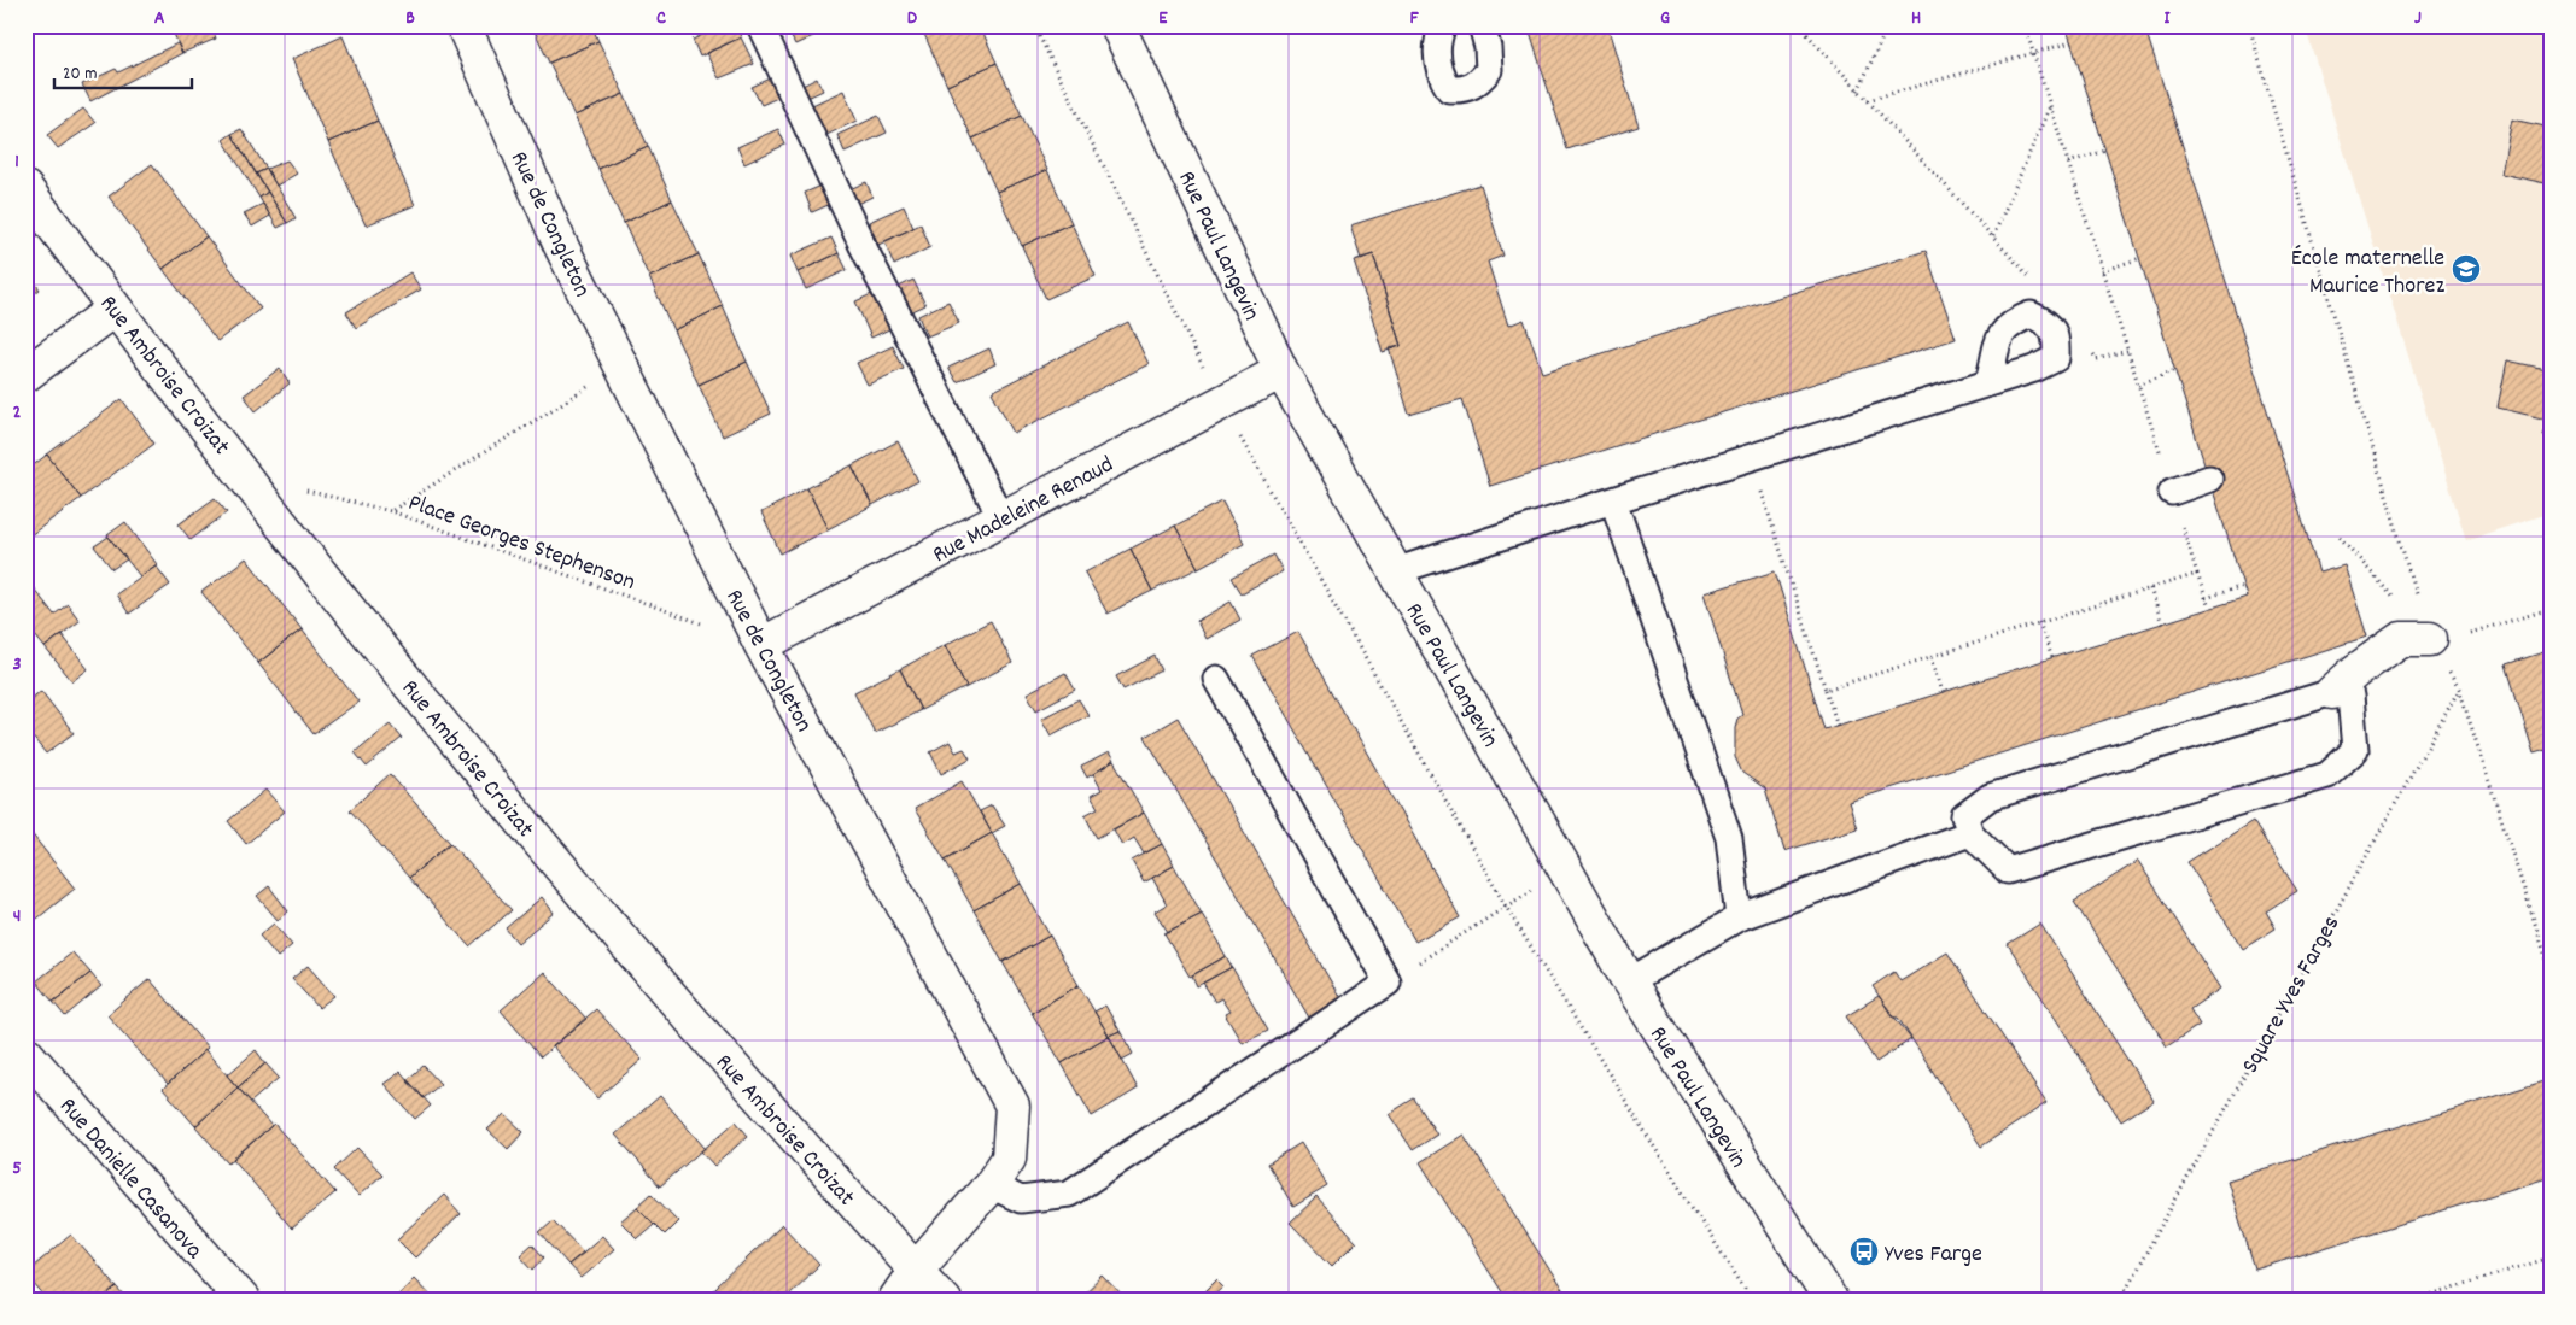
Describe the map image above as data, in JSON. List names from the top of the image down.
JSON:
{
  "streets": {
    "street": [
      "Rue de Congleton",
      "Rue Paul Langevin",
      "Rue Ambroise Croizat",
      "Rue Madeleine Renaud",
      "Rue Danielle Casanova"
    ],
    "path": ["Place Georges Stephenson", "Square Yves Farges"]
  },
  "crossings": [
    ["Rue de Congleton", "Rue Ambroise Croizat"],
    ["Rue de Congleton", "Rue Madeleine Renaud"],
    ["Rue de Congleton", "Place Georges Stephenson"],
    ["Rue Paul Langevin", "Rue Madeleine Renaud"],
    ["Rue Madeleine Renaud", "Place Georges Stephenson"]
  ],
  "places": {
    "school or university": ["École maternelle Maurice Thorez"],
    "bus stop": ["Yves Farge"]
  },
  "scale_bar": "20 m",
  "grid": {
    "columns": [
      "A",
      "B",
      "C",
      "D",
      "E",
      "F",
      "G",
      "H",
      "I",
      "J"
    ],
    "rows": [
      "1",
      "2",
      "3",
      "4",
      "5"
    ]
  }
}
